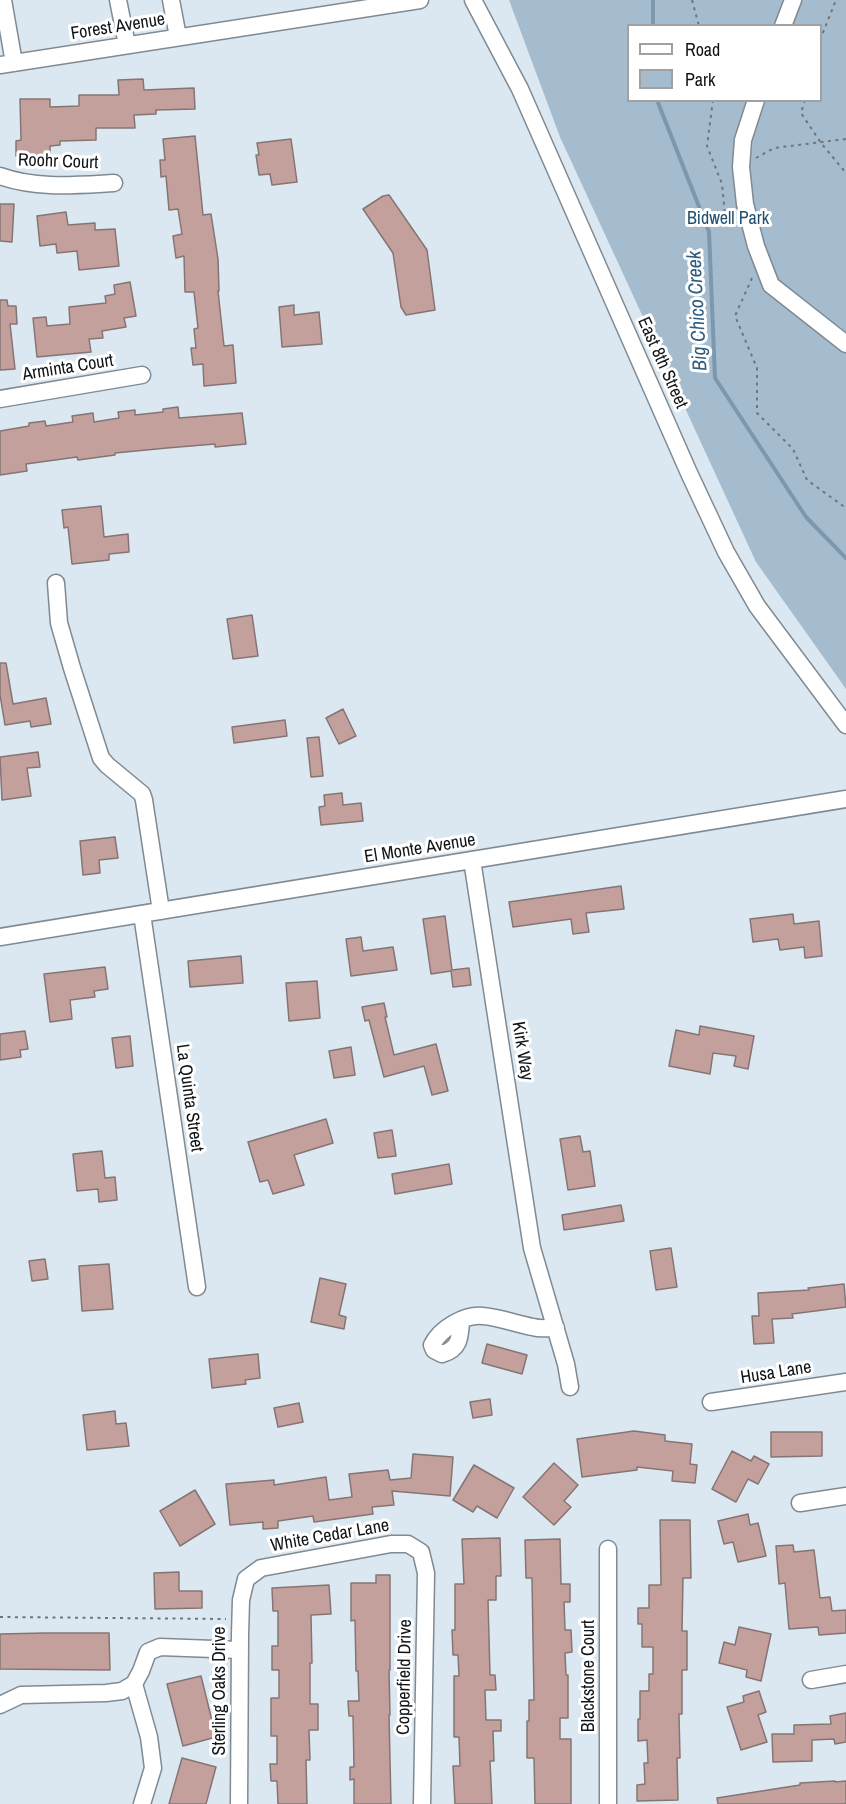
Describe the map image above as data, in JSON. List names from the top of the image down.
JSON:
{
  "streets": {
    "street": [
      "Forest Avenue",
      "Roohr Court",
      "East 8th Street",
      "Arminta Court",
      "El Monte Avenue",
      "Kirk Way",
      "La Quinta Street",
      "Husa Lane",
      "White Cedar Lane",
      "Blackstone Court",
      "Copperfield Drive",
      "Sterling Oaks Drive"
    ]
  },
  "crossings": [
    ["El Monte Avenue", "Kirk Way"],
    ["El Monte Avenue", "La Quinta Street"],
    ["White Cedar Lane", "Copperfield Drive"],
    ["White Cedar Lane", "Sterling Oaks Drive"]
  ],
  "water": ["Big Chico Creek"],
  "parks": ["Bidwell Park"],
  "legend": ["Road", "Park"]
}
